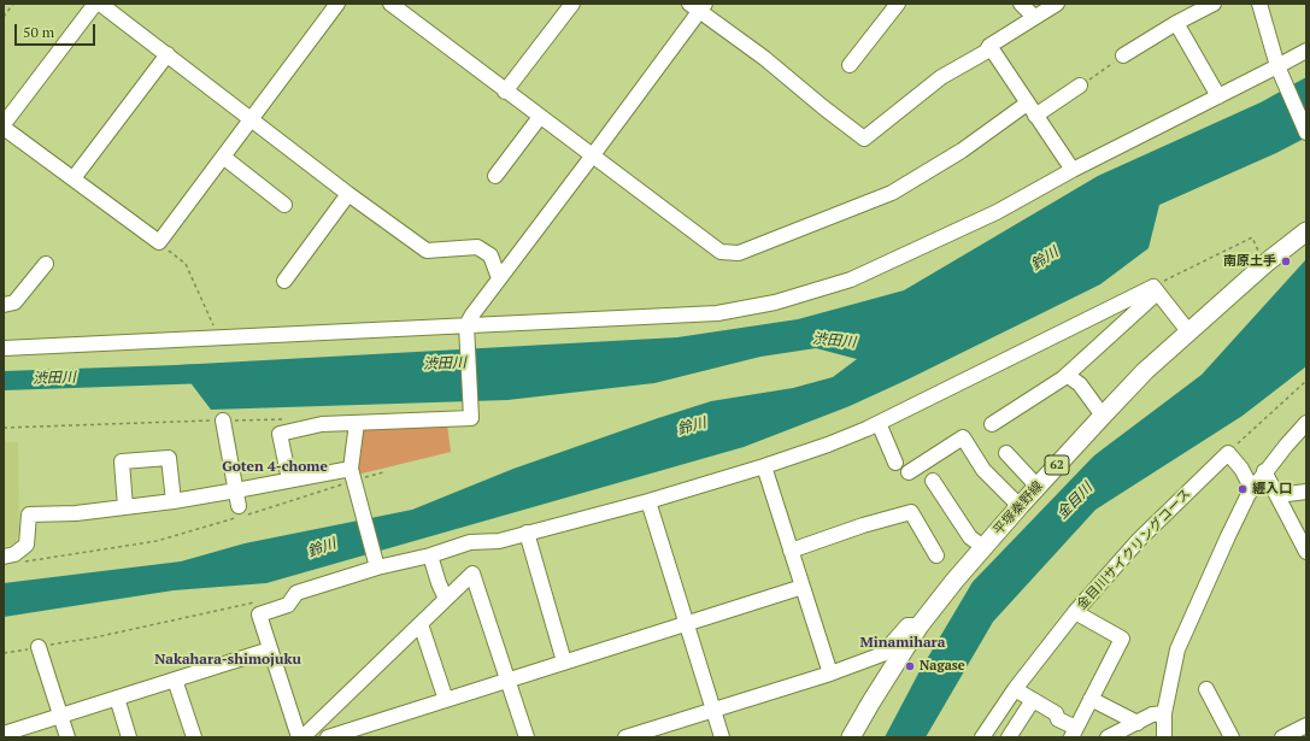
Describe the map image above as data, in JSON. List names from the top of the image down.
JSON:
{
  "streets": {
    "main road": ["62", "平塚秦野線"],
    "street": ["金目川サイクリングコース"]
  },
  "districts": ["Goten 4-chome", "Minamihara", "Nakahara-shimojuku"],
  "water": ["鈴川", "渋田川", "金目川"],
  "places": ["南原土手", "纒入口", "Nagase"],
  "scale_bar": "50 m"
}
